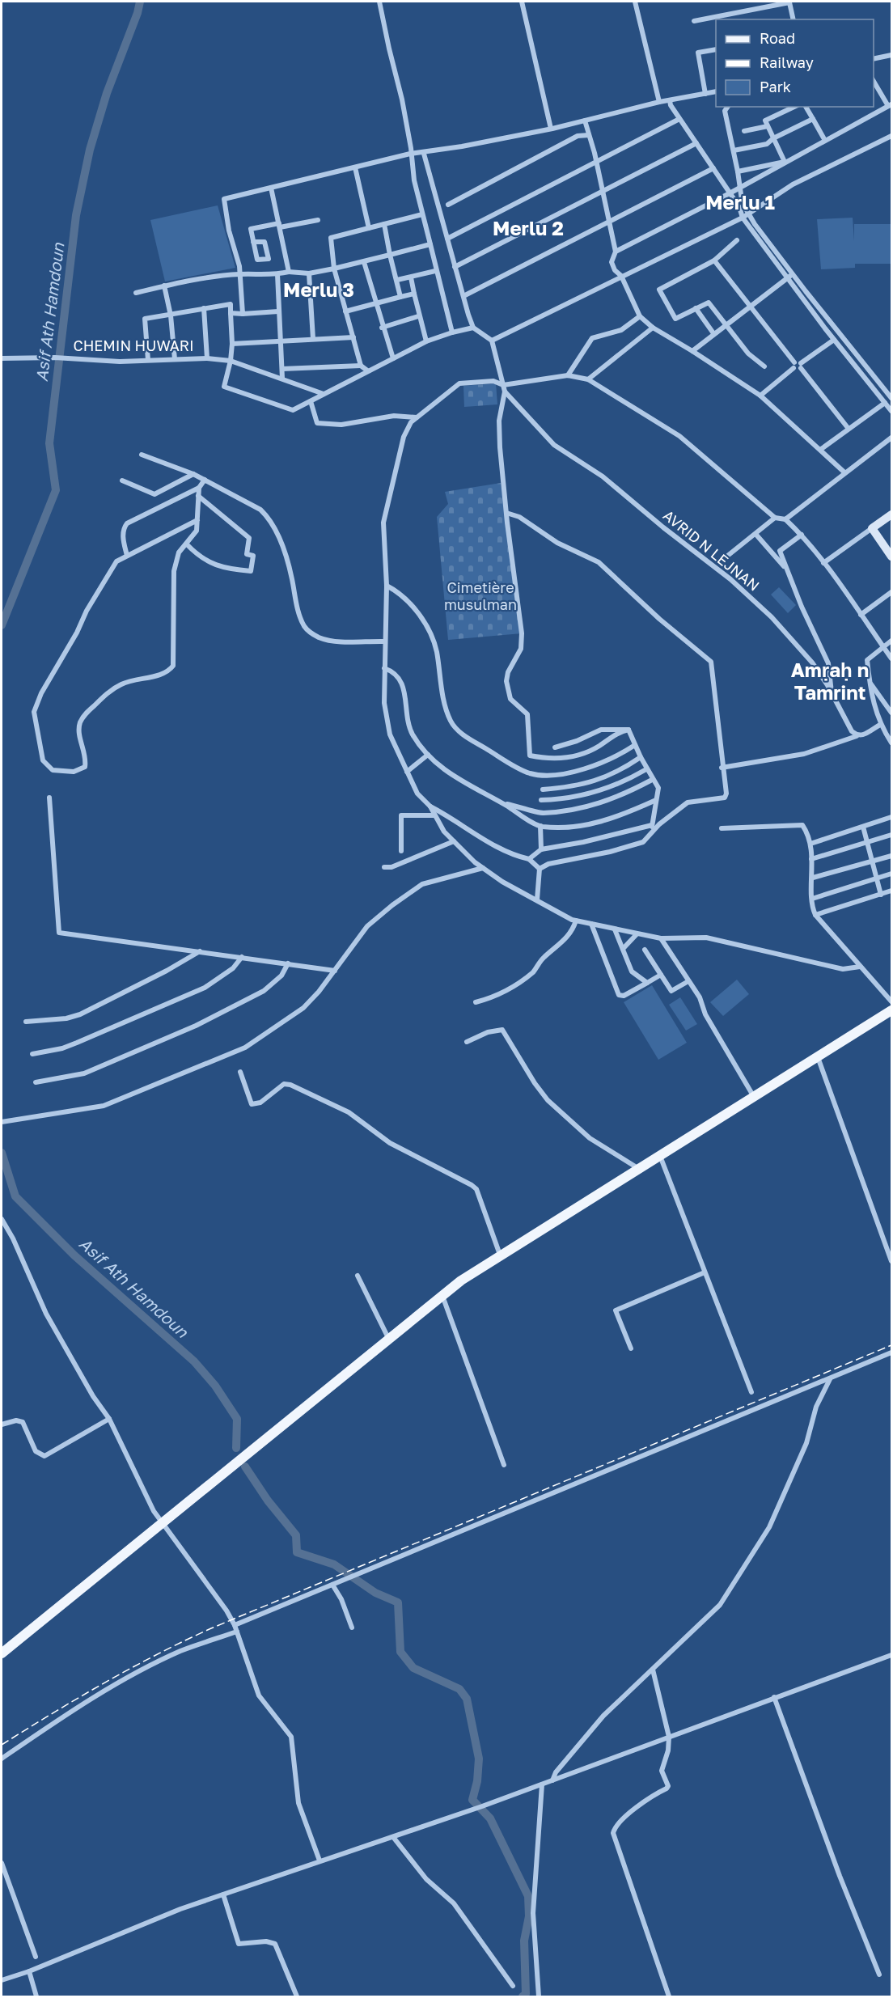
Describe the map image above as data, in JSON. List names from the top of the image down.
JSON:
{
  "streets": {
    "street": ["CHEMIN HUWARI", "AVRID N LEJNAN"]
  },
  "districts": [
    "Merlu 1",
    "Merlu 2",
    "Merlu 3",
    "Amṛaḥ n Tamrint"
  ],
  "water": ["Asif Ath Hamdoun"],
  "parks": ["Cimetière musulman"],
  "legend": ["Road", "Railway", "Park"]
}
